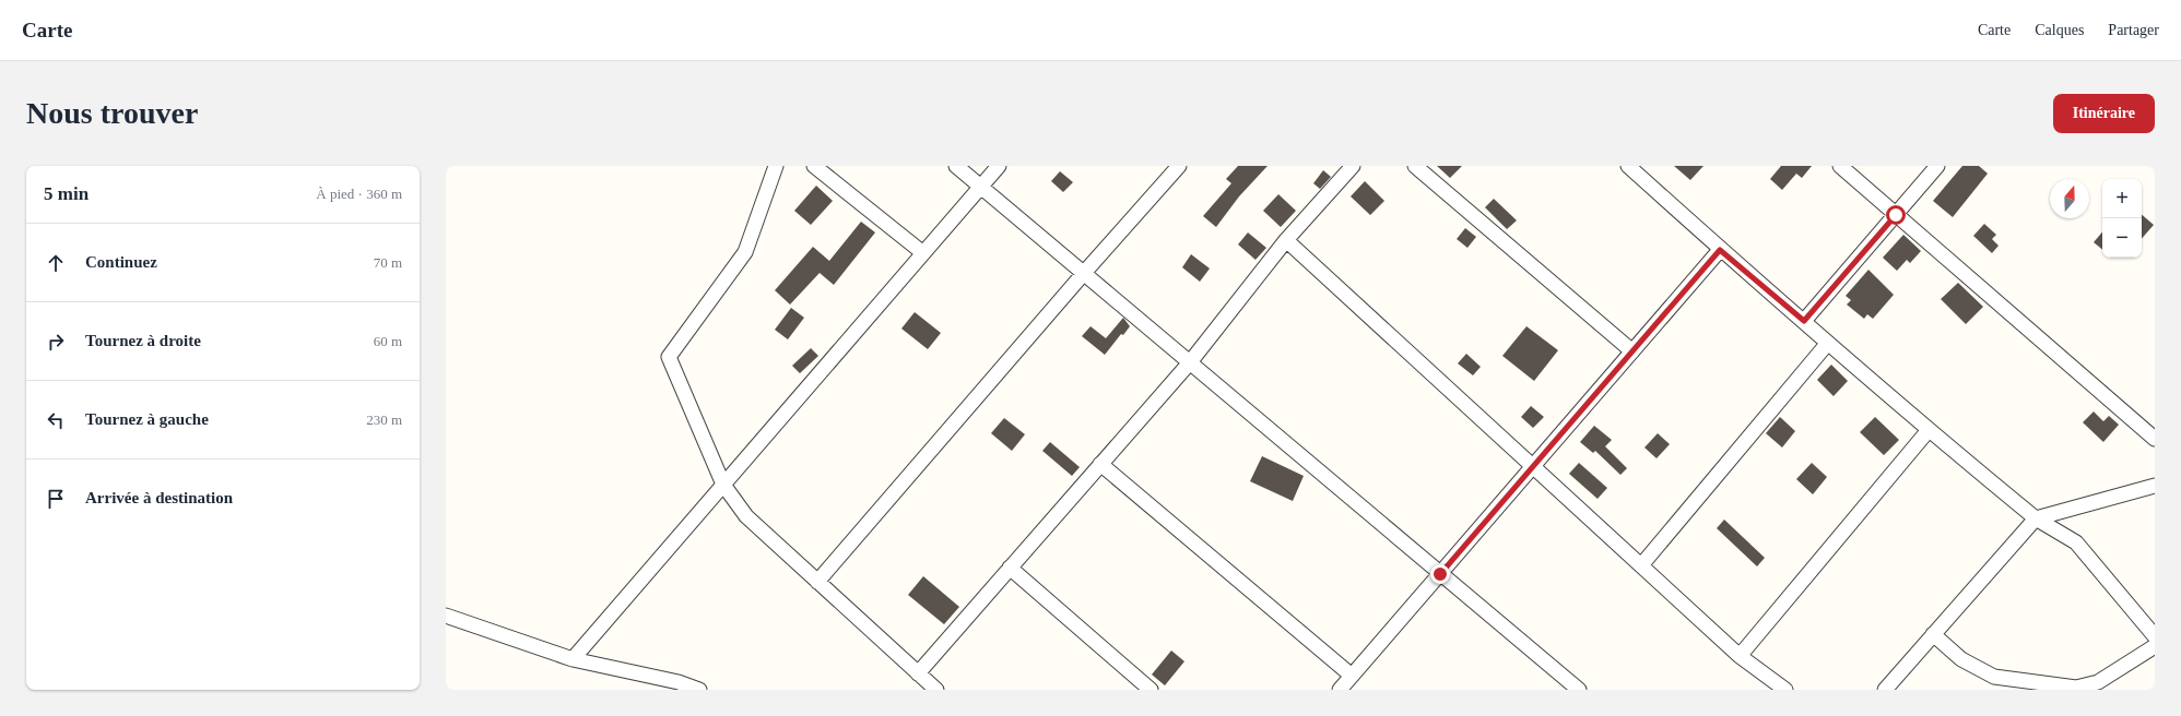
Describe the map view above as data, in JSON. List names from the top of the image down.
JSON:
{
  "north": "top",
  "page": {
    "header": "Carte",
    "nav": ["Carte", "Calques", "Partager"],
    "buttons": "Itinéraire",
    "title": "Nous trouver",
    "heading": ["5 min", "À pied · 360 m"],
    "map_buttons": ["+", "−"],
    "list": [
      ["Continuez", "70 m"],
      ["Tournez à droite", "60 m"],
      ["Tournez à gauche", "230 m"],
      "Arrivée à destination"
    ]
  }
}
